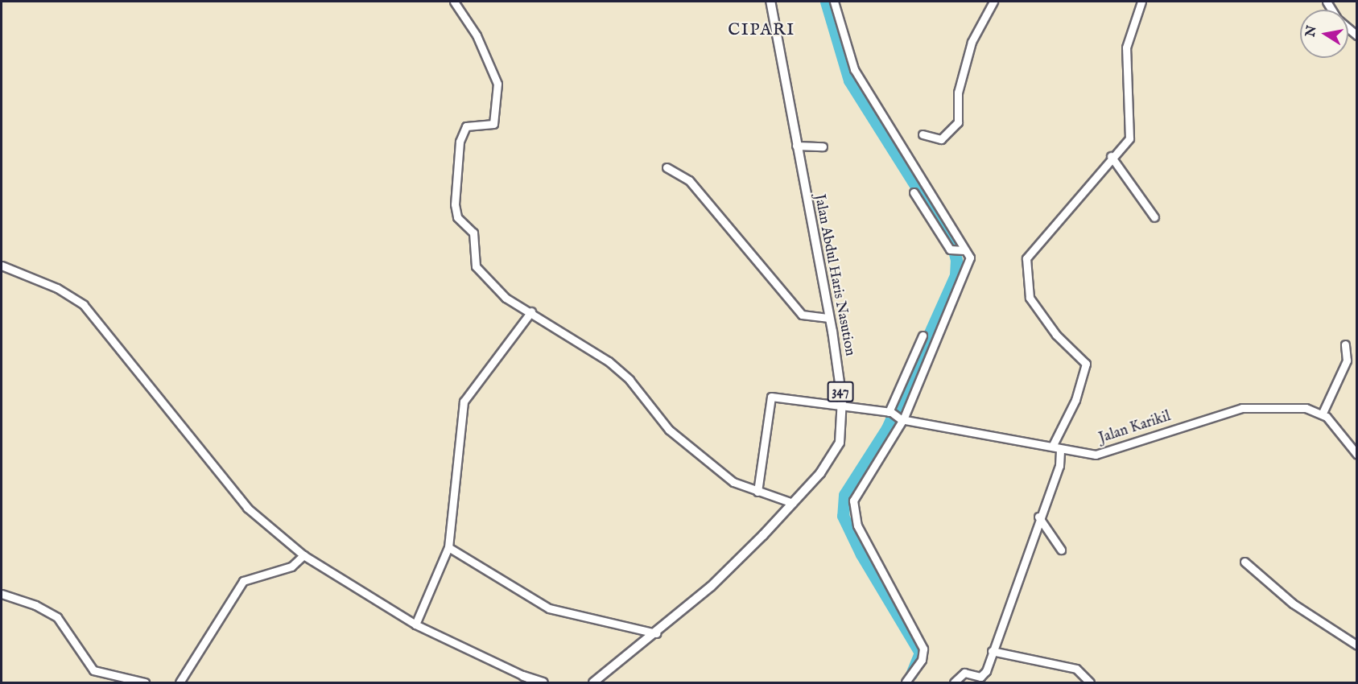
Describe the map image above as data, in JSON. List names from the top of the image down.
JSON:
{
  "streets": {
    "main road": ["Jalan Abdul Haris Nasution", "347"],
    "street": ["Jalan Karikil"]
  },
  "districts": ["CIPARI"],
  "north": "left"
}
